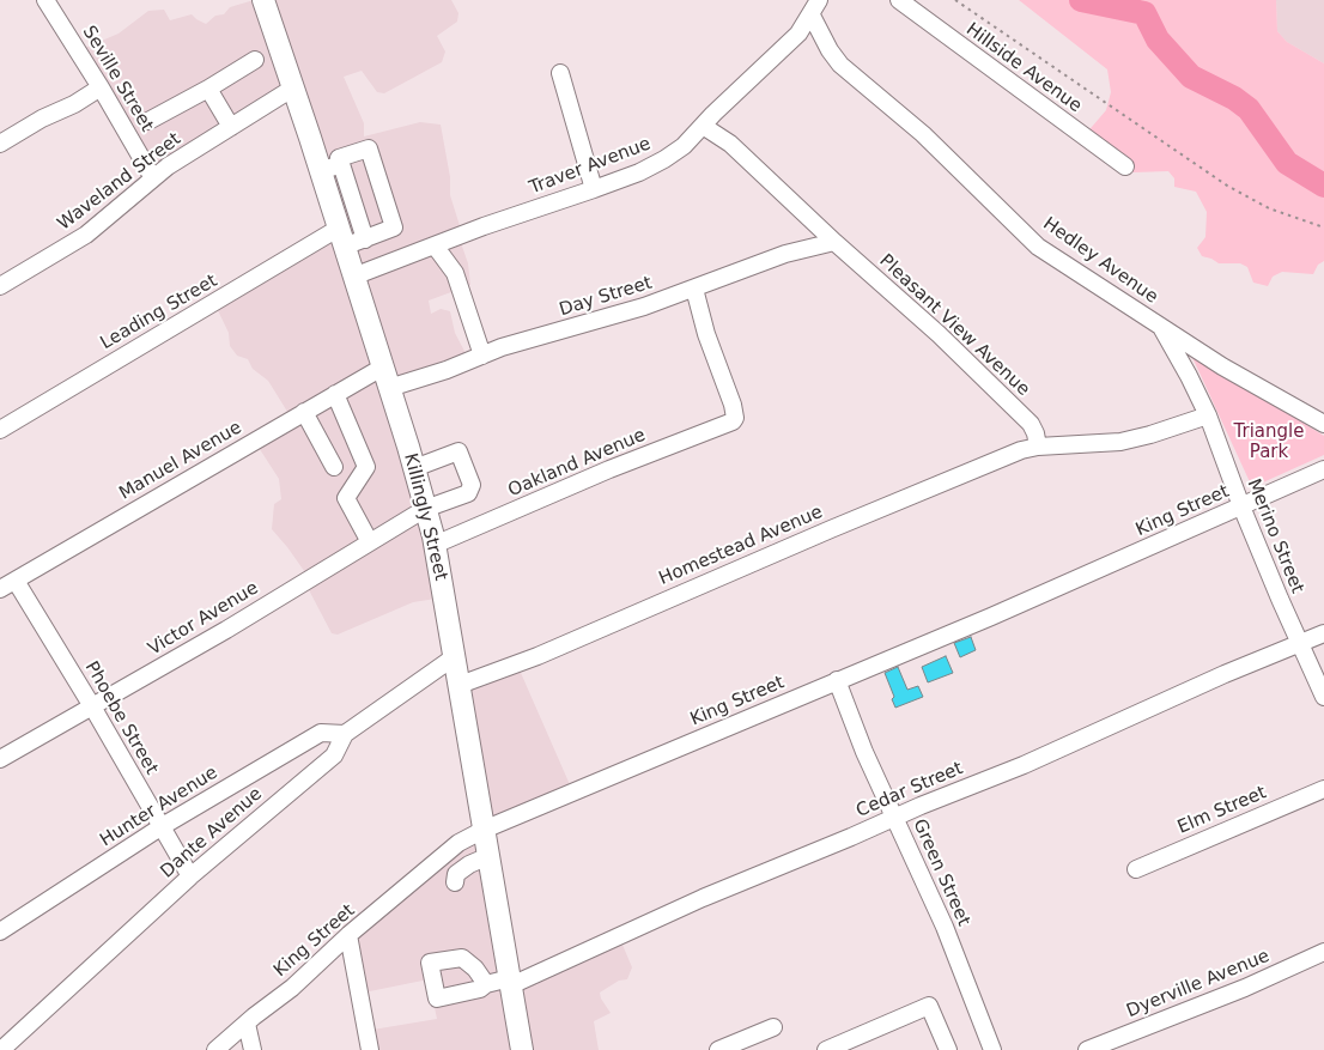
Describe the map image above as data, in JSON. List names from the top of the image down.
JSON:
{
  "streets": {
    "main road": ["Killingly Street"],
    "street": [
      "Hillside Avenue",
      "Seville Street",
      "Traver Avenue",
      "Waveland Street",
      "Hedley Avenue",
      "Day Street",
      "Leading Street",
      "Pleasant View Avenue",
      "Manuel Avenue",
      "Oakland Avenue",
      "King Street",
      "Merino Street",
      "Homestead Avenue",
      "Victor Avenue",
      "Phoebe Street",
      "Cedar Street",
      "Hunter Avenue",
      "Elm Street",
      "Dante Avenue",
      "Green Street",
      "Dyerville Avenue"
    ]
  },
  "crossings": [
    ["Seville Street", "Waveland Street"],
    ["Traver Avenue", "Hedley Avenue"],
    ["Traver Avenue", "Pleasant View Avenue"],
    ["Traver Avenue", "Killingly Street"],
    ["Waveland Street", "Killingly Street"],
    ["Hedley Avenue", "Merino Street"],
    ["Day Street", "Pleasant View Avenue"],
    ["Day Street", "Oakland Avenue"],
    ["Day Street", "Killingly Street"],
    ["Leading Street", "Killingly Street"],
    ["Pleasant View Avenue", "Homestead Avenue"],
    ["Manuel Avenue", "Killingly Street"],
    ["Manuel Avenue", "Phoebe Street"],
    ["Oakland Avenue", "Killingly Street"],
    ["King Street", "Killingly Street"],
    ["King Street", "Merino Street"],
    ["King Street", "Green Street"],
    ["Killingly Street", "Homestead Avenue"],
    ["Killingly Street", "Victor Avenue"],
    ["Killingly Street", "Cedar Street"],
    ["Killingly Street", "Dante Avenue"],
    ["Merino Street", "Cedar Street"],
    ["Victor Avenue", "Phoebe Street"],
    ["Phoebe Street", "Hunter Avenue"],
    ["Phoebe Street", "Dante Avenue"],
    ["Cedar Street", "Green Street"],
    ["Hunter Avenue", "Dante Avenue"]
  ],
  "parks": ["Triangle Park"]
}
